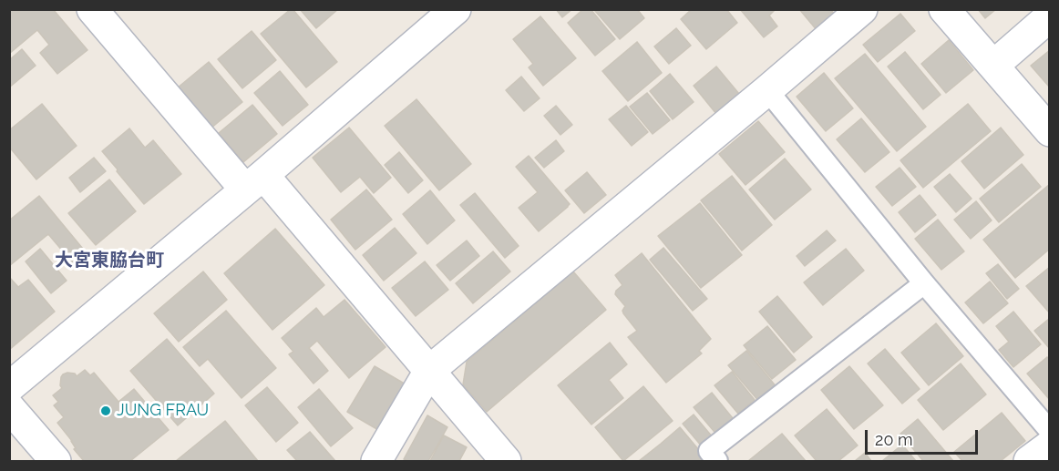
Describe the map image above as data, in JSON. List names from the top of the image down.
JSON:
{
  "districts": ["大宮東脇台町"],
  "places": ["JUNG FRAU"],
  "scale_bar": "20 m"
}
